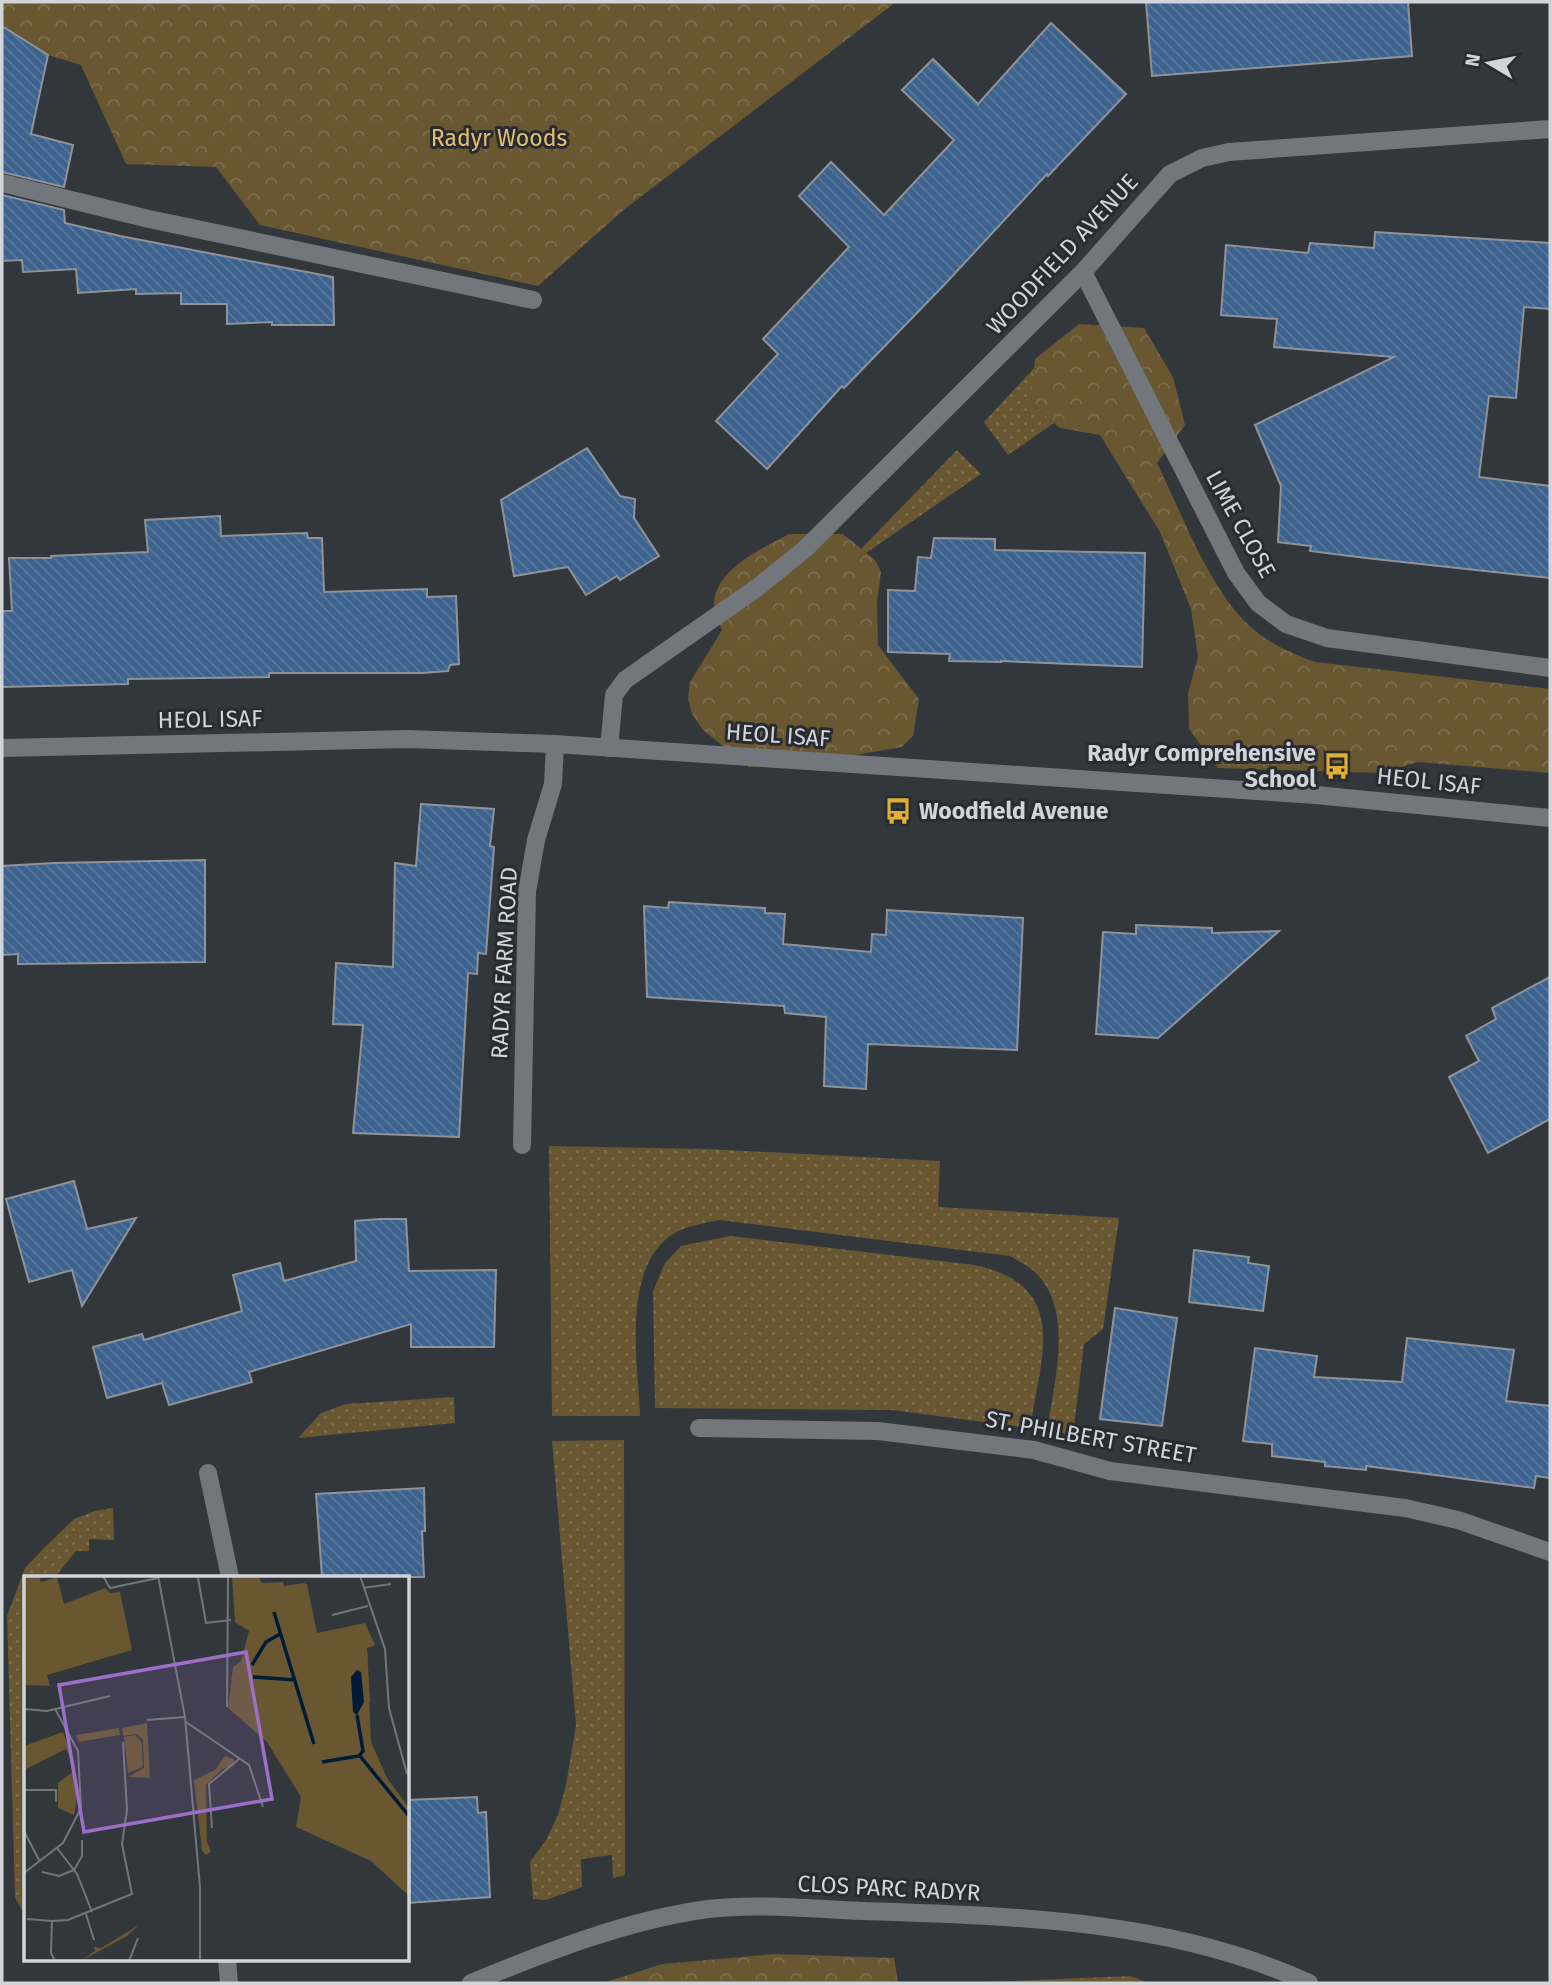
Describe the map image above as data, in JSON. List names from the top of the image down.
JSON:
{
  "streets": {
    "street": [
      "WOODFIELD AVENUE",
      "LIME CLOSE",
      "HEOL ISAF",
      "RADYR FARM ROAD",
      "ST. PHILBERT STREET",
      "CLOS PARC RADYR"
    ]
  },
  "crossings": [
    ["WOODFIELD AVENUE", "LIME CLOSE"],
    ["WOODFIELD AVENUE", "HEOL ISAF"],
    ["HEOL ISAF", "RADYR FARM ROAD"]
  ],
  "parks": ["Radyr Woods"],
  "places": {
    "bus stop": ["Radyr Comprehensive School", "Woodfield Avenue"]
  },
  "north": "left"
}
